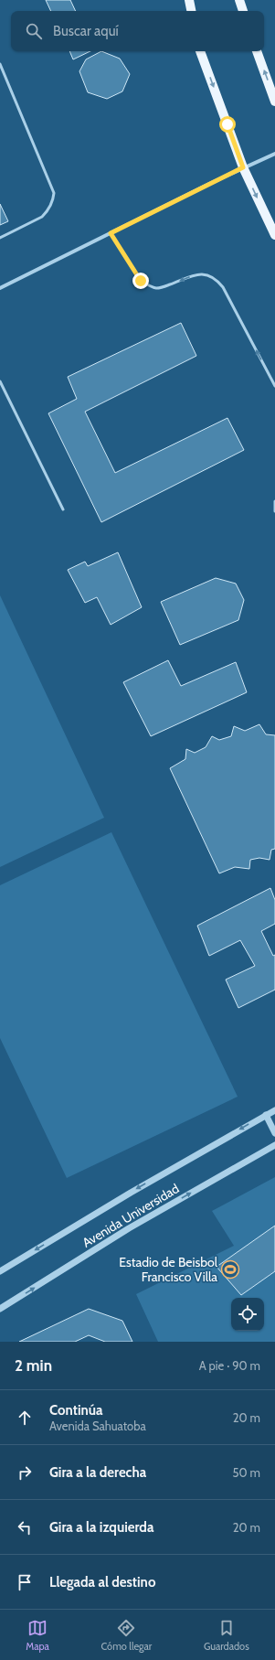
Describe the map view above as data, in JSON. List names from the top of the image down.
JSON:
{
  "streets": {
    "street": ["Avenida Universidad"]
  },
  "places": {
    "sports": ["Estadio de Beisbol Francisco Villa"]
  },
  "page": {
    "search": "Buscar aquí",
    "heading": ["2 min", "A pie · 90 m"],
    "list": [
      ["Continúa", "Avenida Sahuatoba", "20 m"],
      ["Gira a la derecha", "50 m"],
      ["Gira a la izquierda", "20 m"],
      "Llegada al destino"
    ],
    "nav": ["Mapa", "Cómo llegar", "Guardados"]
  }
}
